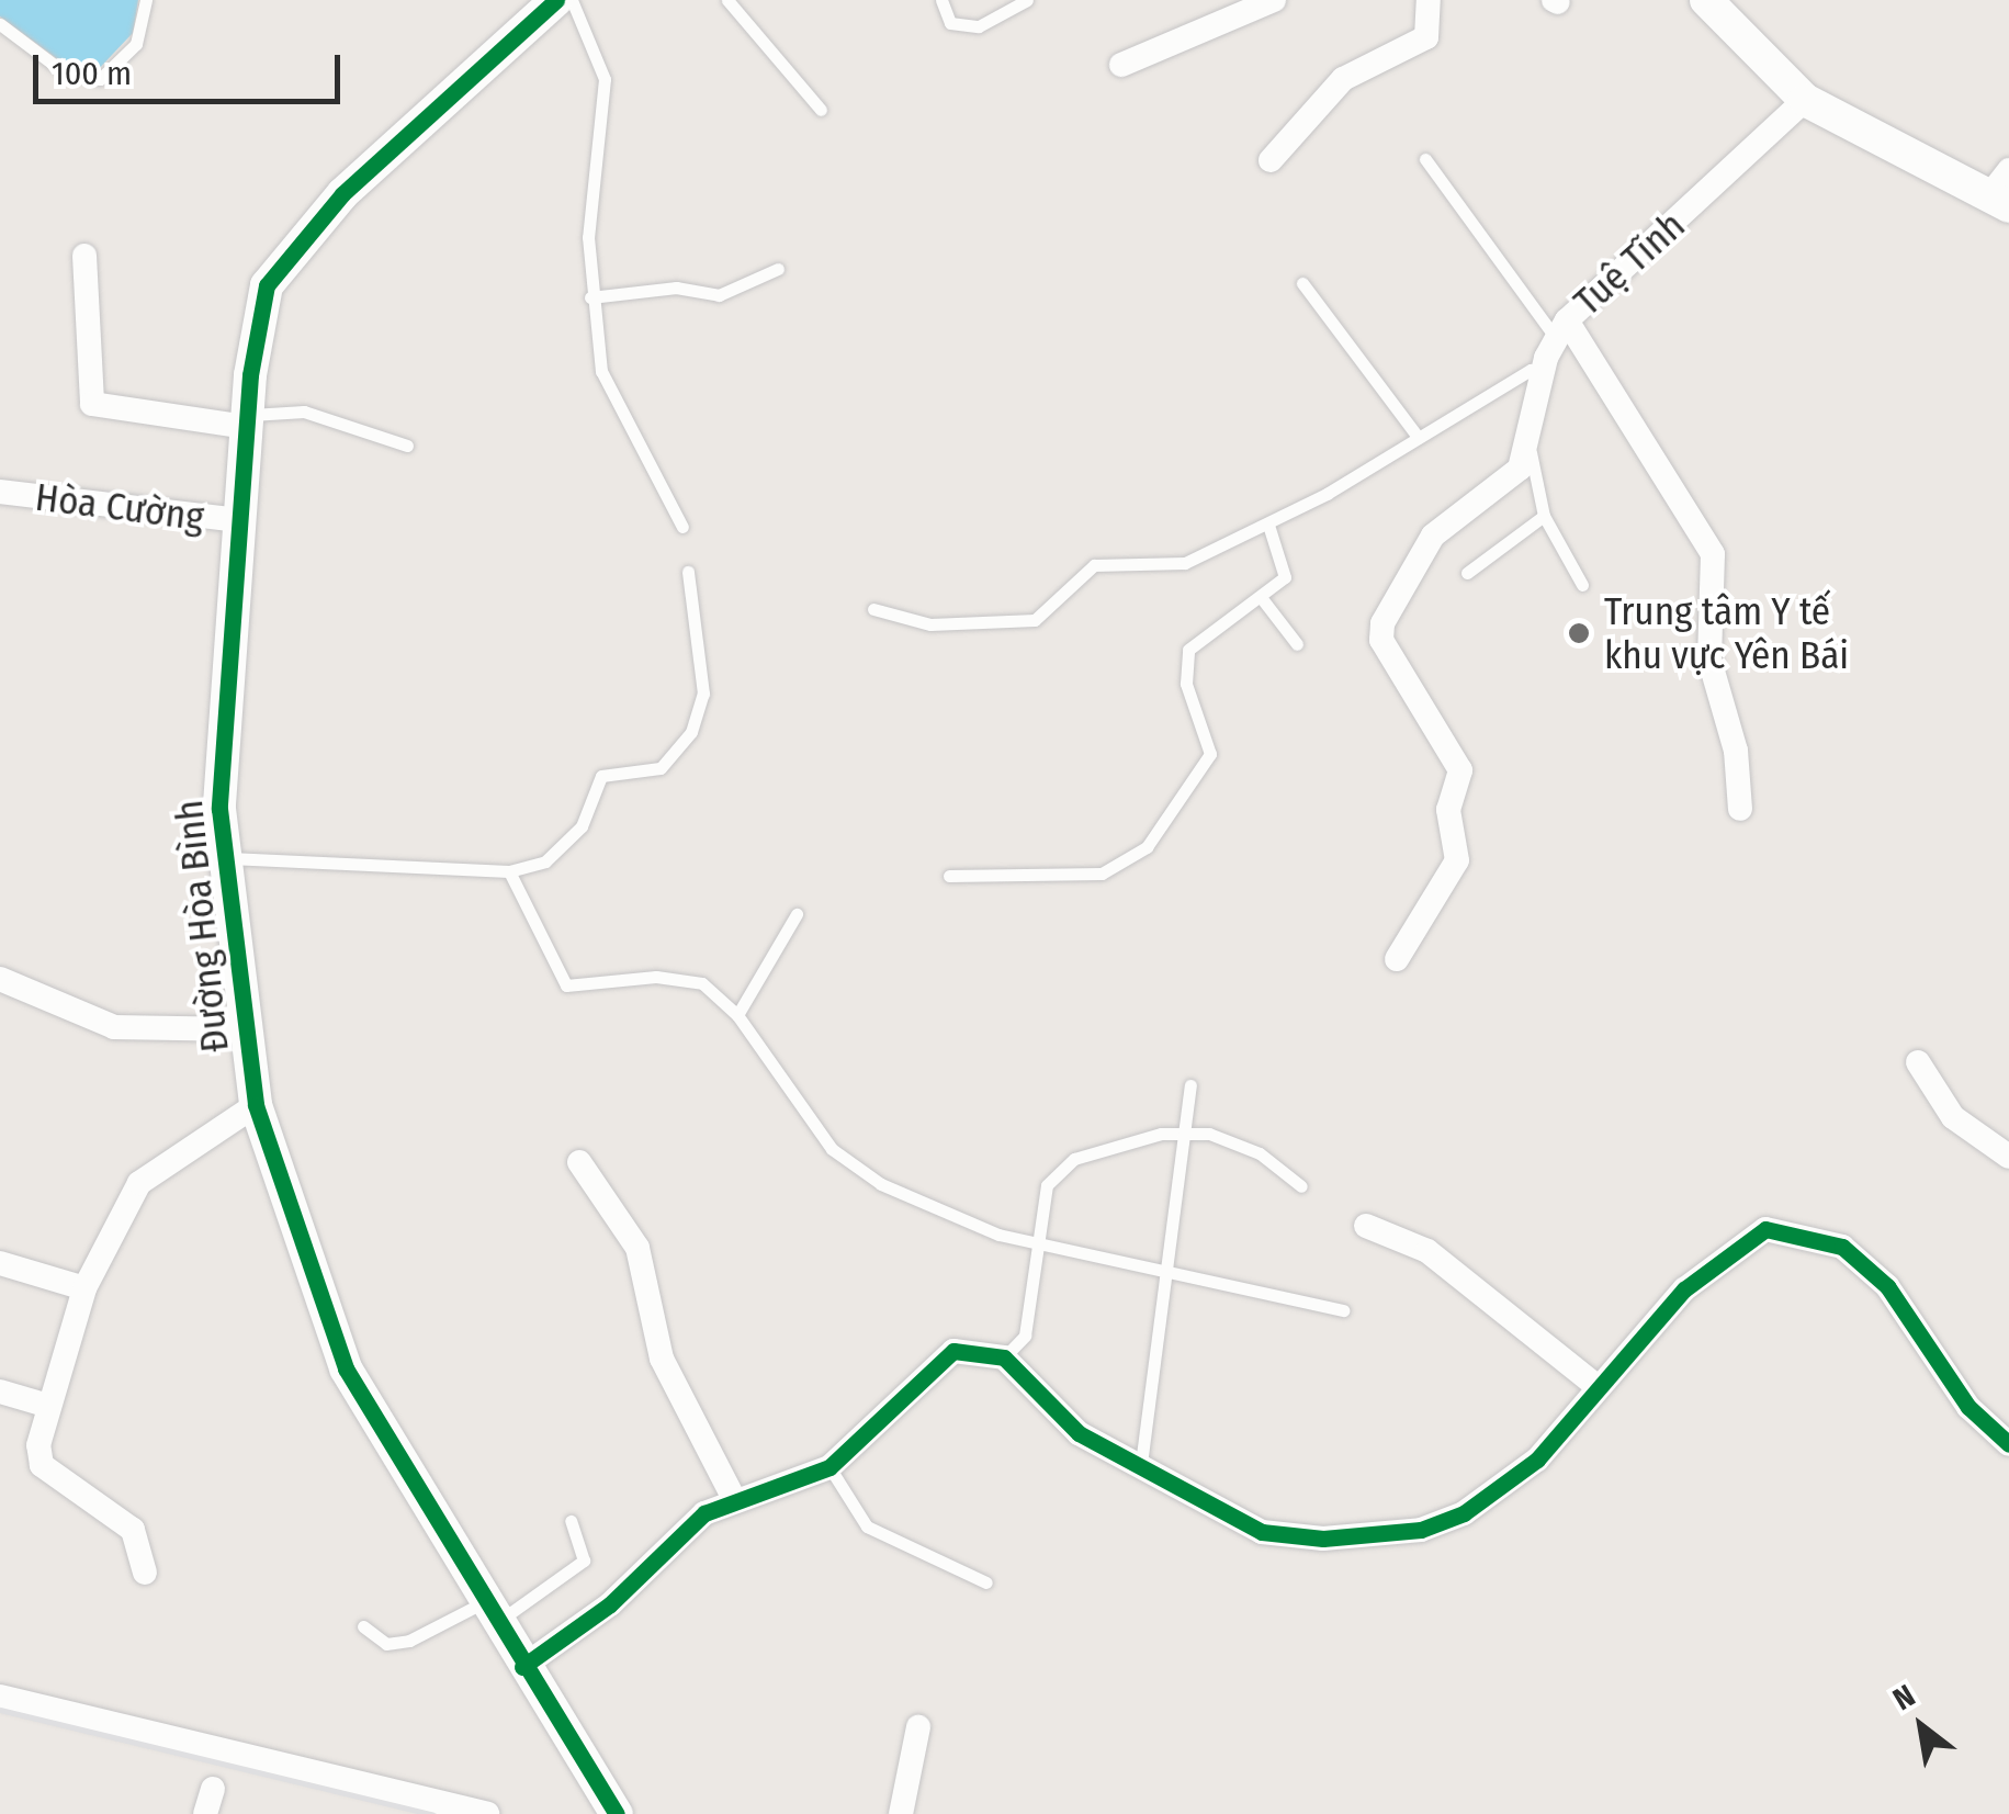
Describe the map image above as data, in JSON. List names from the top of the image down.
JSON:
{
  "streets": {
    "street": ["Tuệ Tĩnh", "Hòa Cường", "Đường Hòa Bình"]
  },
  "crossings": [
    ["Hòa Cường", "Đường Hòa Bình"]
  ],
  "places": ["Trung tâm Y tế khu vực Yên Bái"],
  "scale_bar": "100 m",
  "north": "top left"
}
